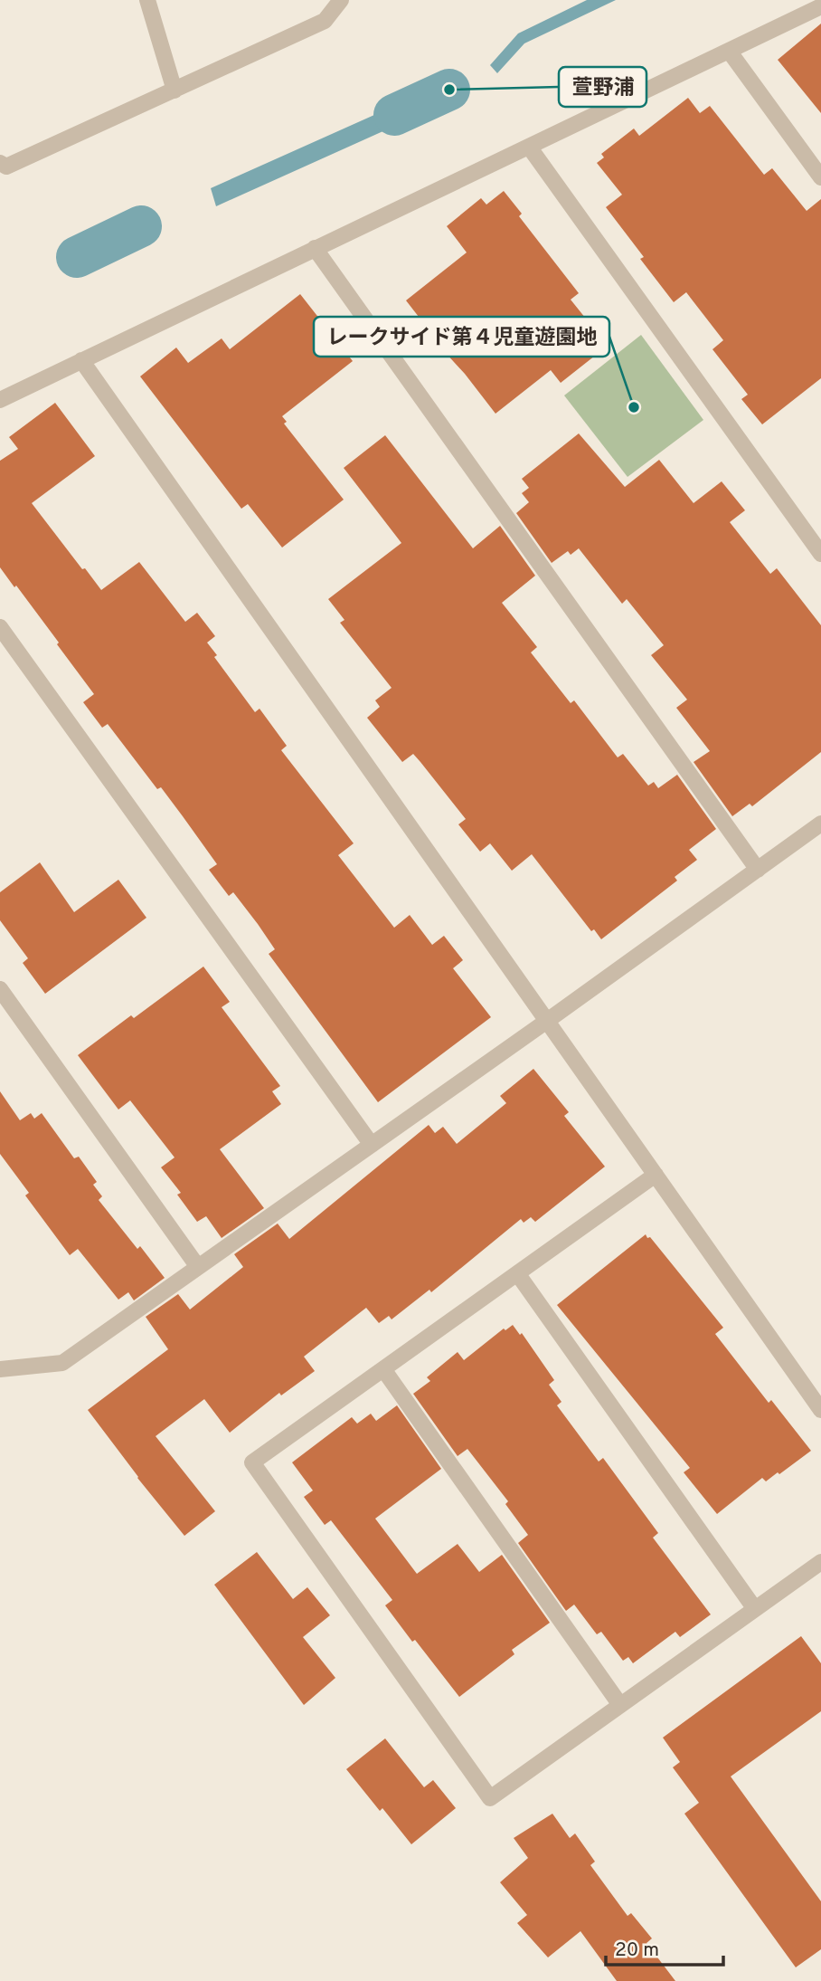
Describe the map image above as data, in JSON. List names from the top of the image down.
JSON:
{
  "places": ["萱野浦", "レークサイド第４児童遊園地"],
  "scale_bar": "20 m"
}
